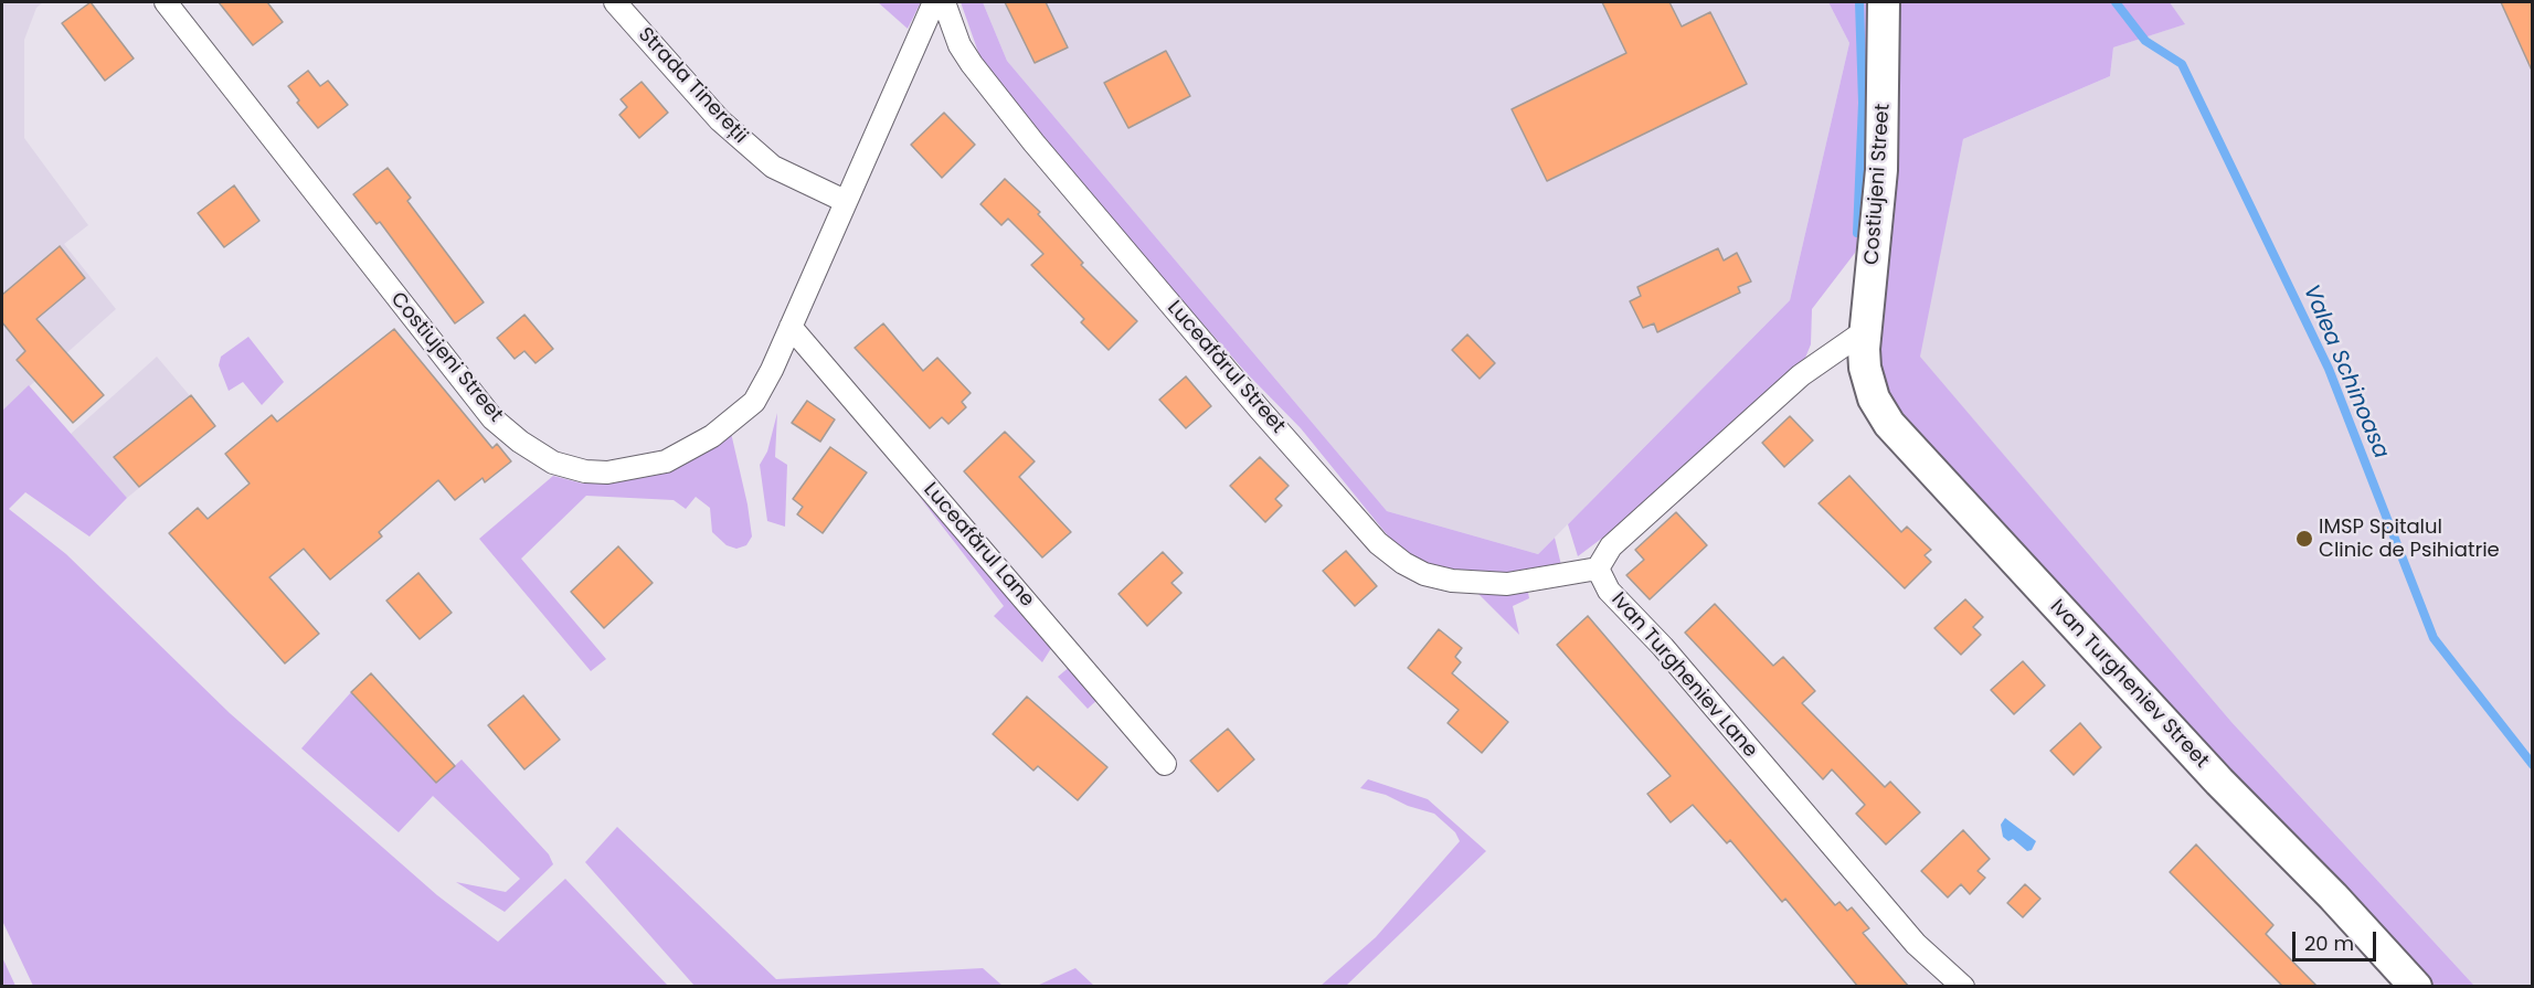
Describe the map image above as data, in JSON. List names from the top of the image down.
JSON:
{
  "streets": {
    "street": [
      "Strada Tinereții",
      "Costiujeni Street",
      "Luceafărul Street",
      "Luceafărul Lane",
      "Ivan Turgheniev Lane",
      "Ivan Turgheniev Street"
    ]
  },
  "crossings": [
    ["Strada Tinereții", "Costiujeni Street"],
    ["Costiujeni Street", "Luceafărul Lane"],
    ["Costiujeni Street", "Ivan Turgheniev Street"],
    ["Luceafărul Street", "Ivan Turgheniev Lane"]
  ],
  "water": ["Valea Schinoasa"],
  "places": ["IMSP Spitalul Clinic de Psihiatrie"],
  "scale_bar": "20 m"
}
